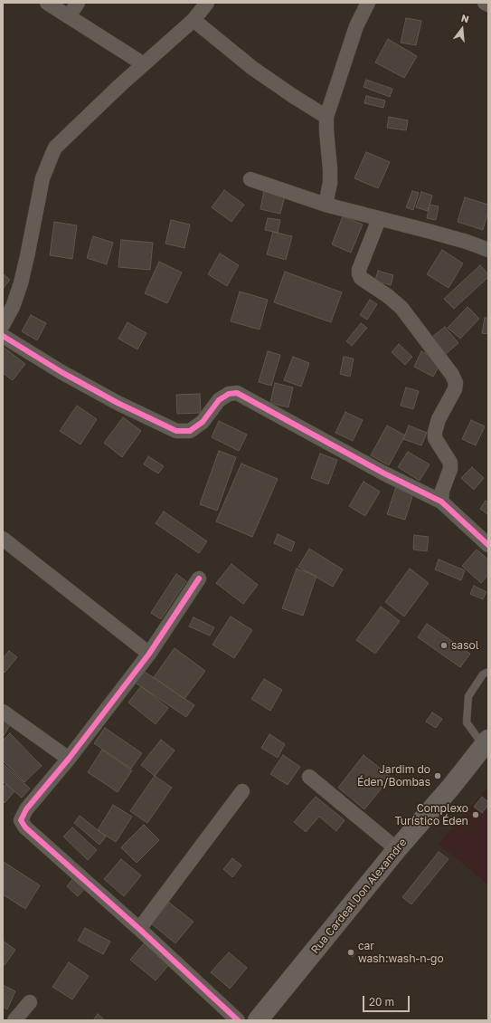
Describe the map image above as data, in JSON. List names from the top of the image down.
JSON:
{
  "streets": {
    "main road": ["Rua Cardeal Don Alexamdre"]
  },
  "places": [
    "sasol",
    "Jardim do Éden/Bombas",
    "Complexo Turístico Éden",
    "car wash:wash-n-go"
  ],
  "scale_bar": "20 m",
  "north": "top"
}
